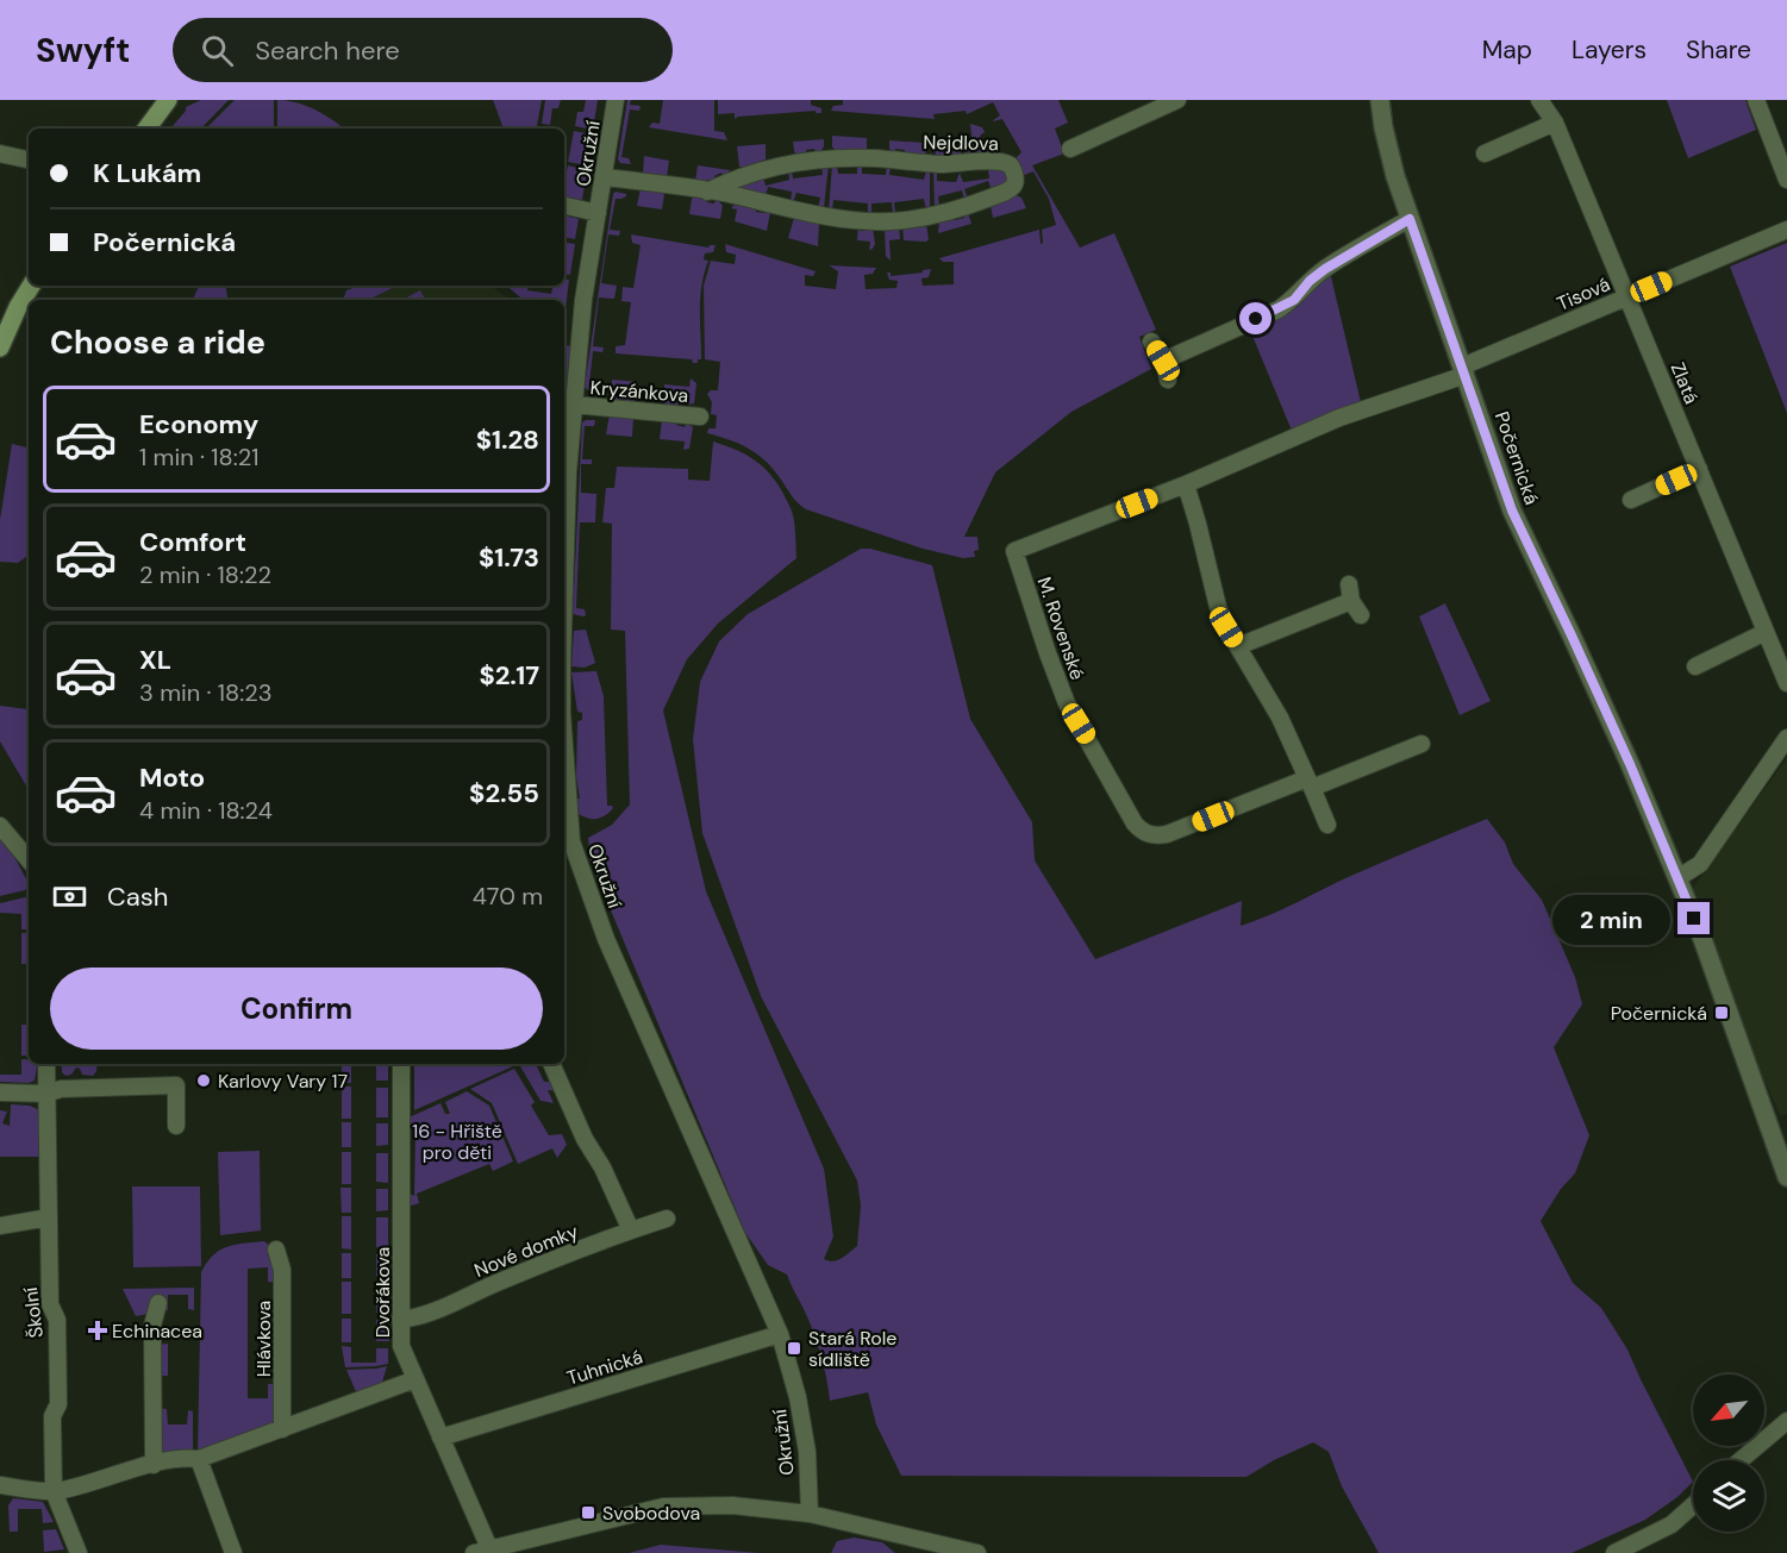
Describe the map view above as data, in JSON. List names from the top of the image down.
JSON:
{
  "streets": {
    "street": [
      "Nejdlova",
      "Okružní",
      "Tisová",
      "Zlatá",
      "Kryzánkova",
      "Počernická",
      "M. Rovenské",
      "Nové domky",
      "Dvořákova",
      "Školní",
      "Hlávkova",
      "Tuhnická"
    ]
  },
  "crossings": [
    ["Nejdlova", "Okružní"],
    ["Okružní", "Kryzánkova"],
    ["Okružní", "Tuhnická"],
    ["Tisová", "Zlatá"],
    ["Tisová", "Počernická"],
    ["Tisová", "M. Rovenské"],
    ["Počernická", "M. Rovenské"],
    ["Nové domky", "Dvořákova"],
    ["Dvořákova", "Tuhnická"]
  ],
  "parks": ["16 - Hřiště pro děti"],
  "places": {
    "transit": ["Počernická", "Stará Role sídliště", "Svobodova"],
    "other": ["Karlovy Vary 17"],
    "health": ["Echinacea"]
  },
  "north": "bottom left",
  "page": {
    "header": "Swyft",
    "search": "Search here",
    "nav": ["Map", "Layers", "Share"],
    "banner": ["K Lukám", "Počernická"],
    "heading": "Choose a ride",
    "list": [
      {
        "name": "Economy",
        "note": "1 min · 18:21",
        "value": "$1.28"
      },
      {
        "name": "Comfort",
        "note": "2 min · 18:22",
        "value": "$1.73"
      },
      {
        "name": "XL",
        "note": "3 min · 18:23",
        "value": "$2.17"
      },
      {
        "name": "Moto",
        "note": "4 min · 18:24",
        "value": "$2.55"
      }
    ],
    "pay": ["Cash", "470 m"],
    "bubble": "2 min",
    "buttons": "Confirm"
  }
}
